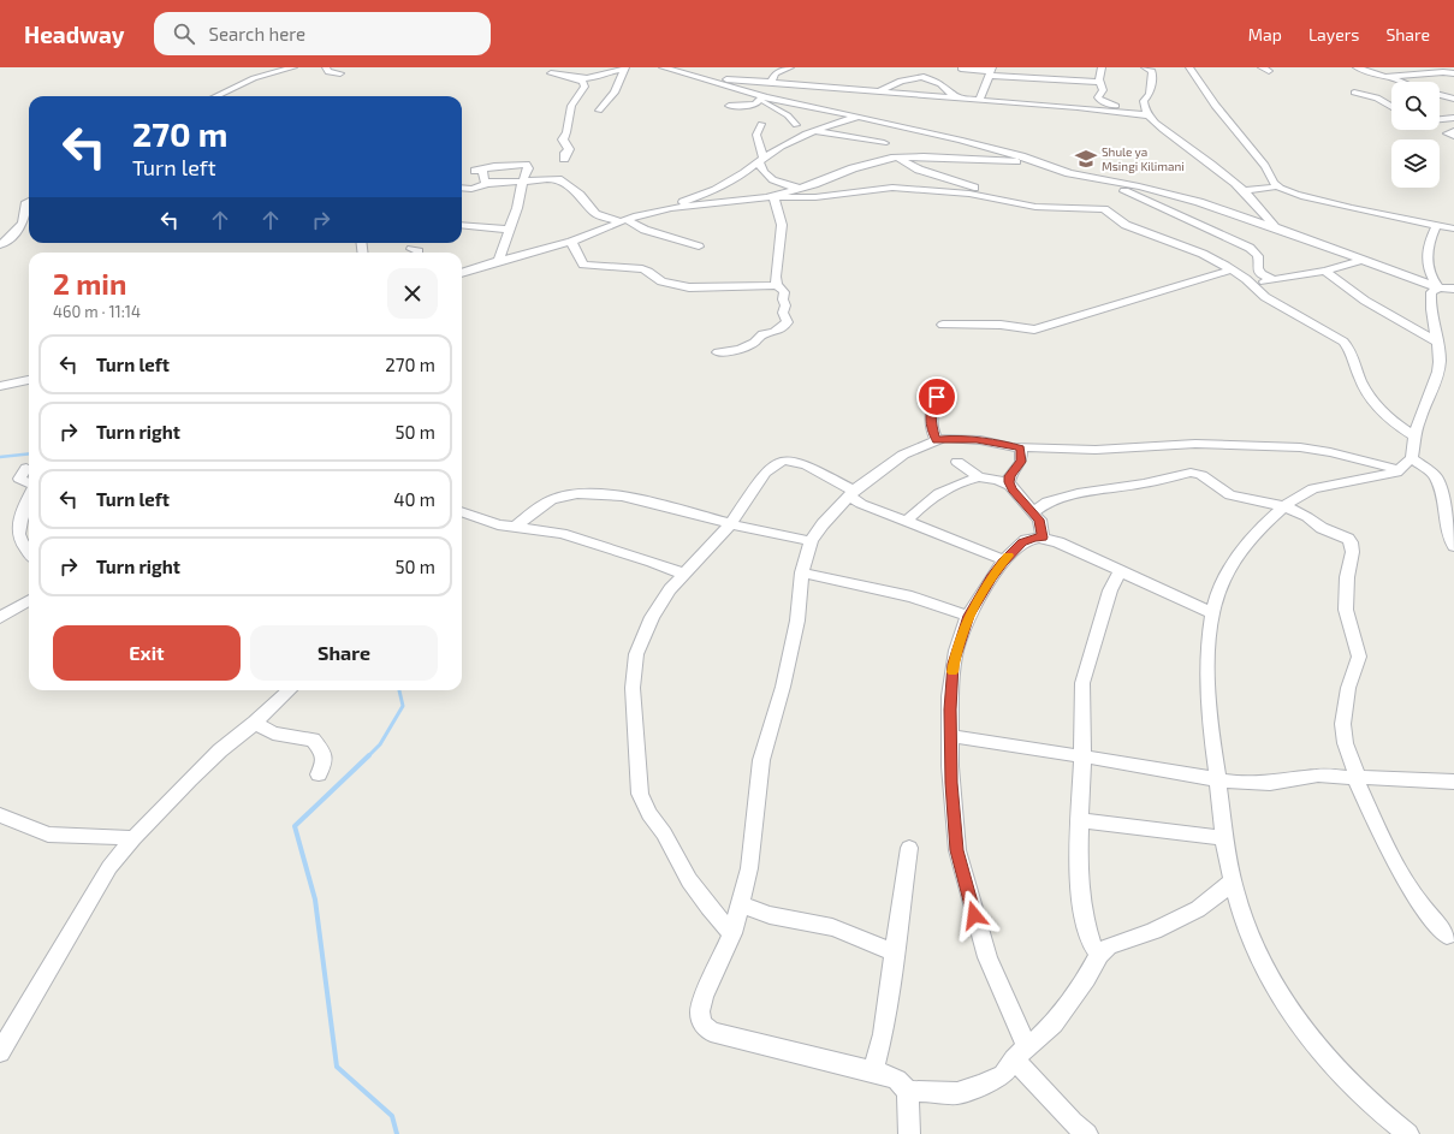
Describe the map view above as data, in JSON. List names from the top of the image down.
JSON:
{
  "places": {
    "school or university": ["Shule ya Msingi Kilimani"]
  },
  "page": {
    "header": "Headway",
    "search": "Search here",
    "nav": ["Map", "Layers", "Share"],
    "turn": ["270 m", "Turn left"],
    "heading": ["2 min", "460 m · 11:14"],
    "list": [
      {
        "name": "Turn left",
        "value": "270 m"
      },
      {
        "name": "Turn right",
        "value": "50 m"
      },
      {
        "name": "Turn left",
        "value": "40 m"
      },
      {
        "name": "Turn right",
        "value": "50 m"
      }
    ],
    "buttons": ["Exit", "Share"]
  }
}
